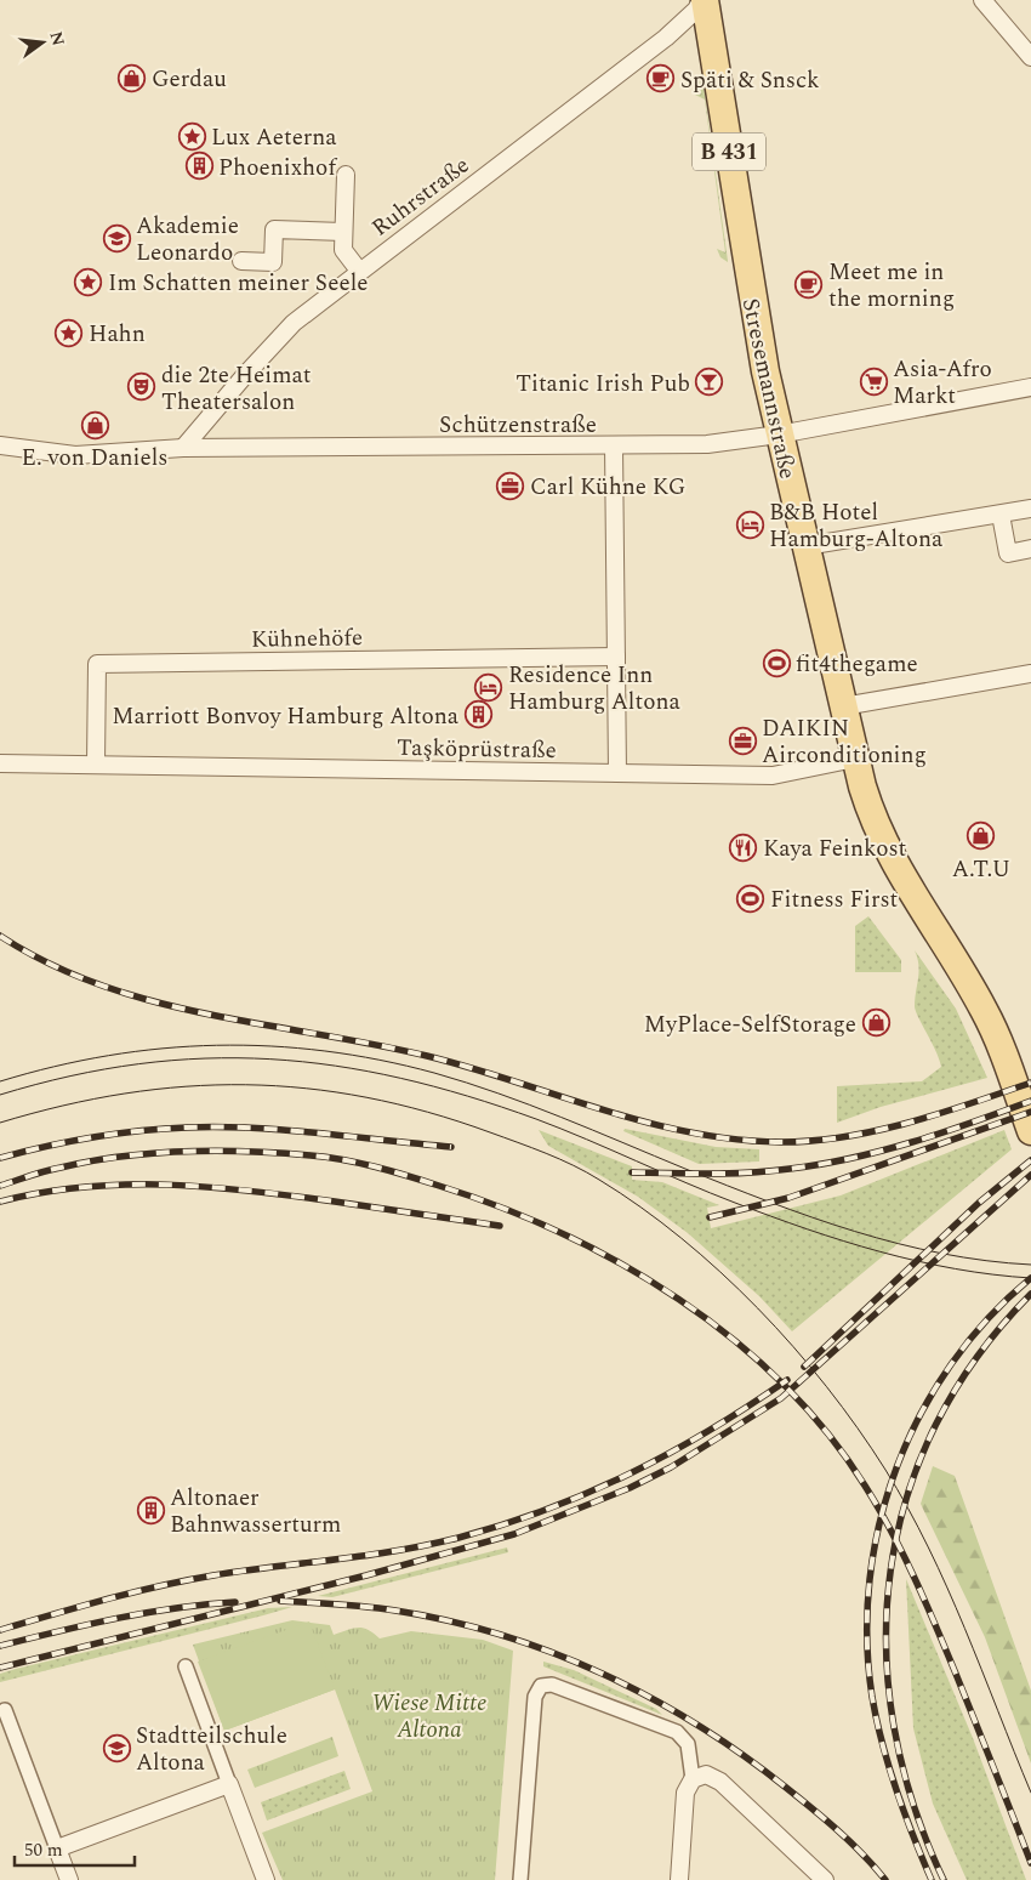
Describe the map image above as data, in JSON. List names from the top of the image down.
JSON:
{
  "streets": {
    "main road": ["B 431", "Stresemannstraße"],
    "street": [
      "Ruhrstraße",
      "Schützenstraße",
      "Kühnehöfe",
      "Taşköprüstraße"
    ]
  },
  "crossings": [
    ["Ruhrstraße", "Stresemannstraße"],
    ["Ruhrstraße", "Schützenstraße"],
    ["Stresemannstraße", "Schützenstraße"],
    ["Stresemannstraße", "Taşköprüstraße"],
    ["Kühnehöfe", "Taşköprüstraße"]
  ],
  "parks": ["Wiese Mitte Altona"],
  "places": {
    "shop": [
      "Gerdau",
      "E. von Daniels",
      "A.T.U",
      "MyPlace-SelfStorage"
    ],
    "cafe": ["Späti & Snsck", "Meet me in the morning"],
    "place": ["Lux Aeterna", "Im Schatten meiner Seele", "Hahn"],
    "building": ["Phoenixhof", "Marriott Bonvoy Hamburg Altona", "Altonaer Bahnwasserturm"],
    "school or university": ["Akademie Leonardo", "Stadtteilschule Altona"],
    "supermarket": ["Asia-Afro Markt"],
    "bar": ["Titanic Irish Pub"],
    "theatre": ["die 2te Heimat Theatersalon"],
    "office": ["Carl Kühne KG", "DAIKIN Airconditioning"],
    "hotel": ["B&B Hotel Hamburg-Altona", "Residence Inn Hamburg Altona"],
    "sports": ["fit4thegame", "Fitness First"],
    "restaurant": ["Kaya Feinkost"]
  },
  "scale_bar": "50 m",
  "north": "right"
}
